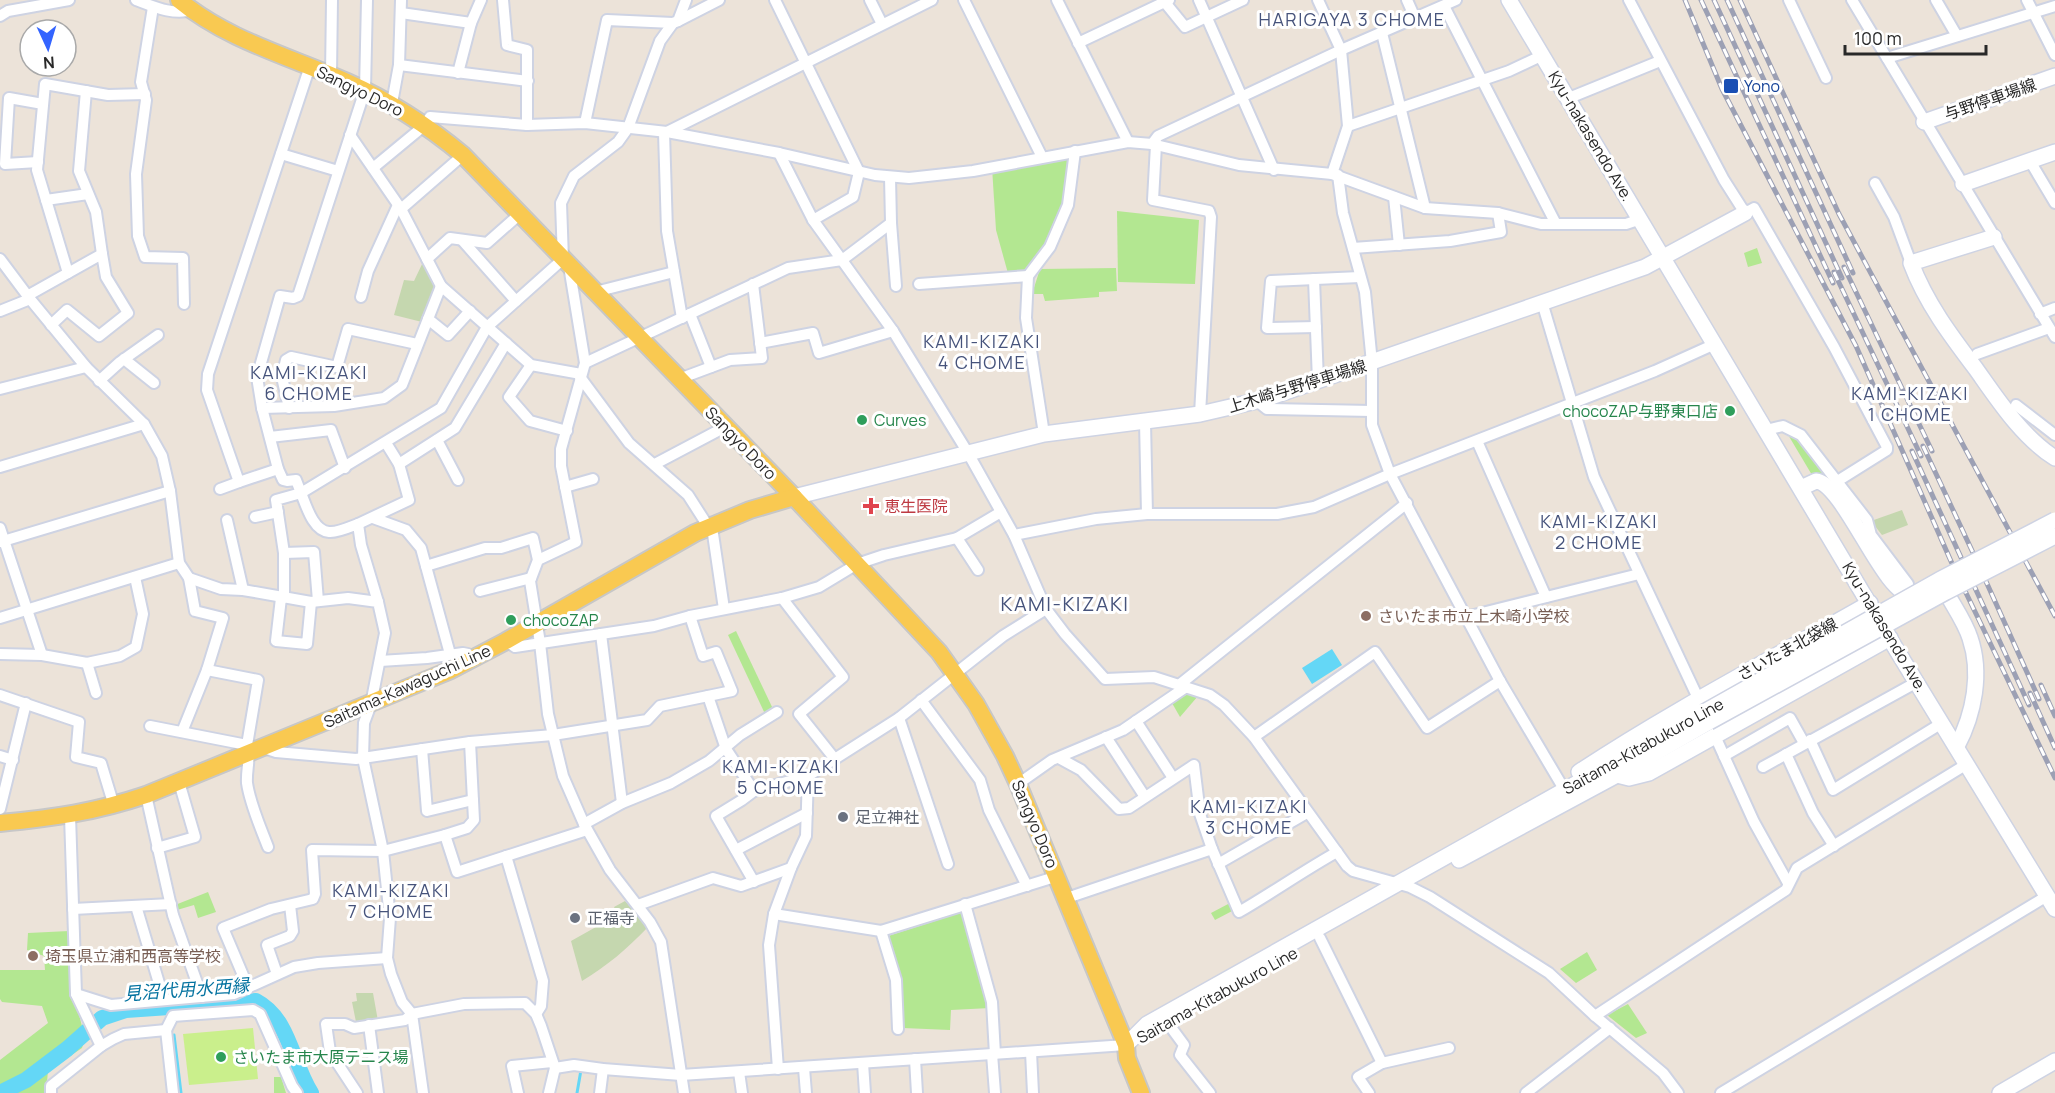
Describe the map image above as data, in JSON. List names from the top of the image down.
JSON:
{
  "streets": {
    "main road": [
      "Sangyo Doro",
      "与野停車場線",
      "Kyu-nakasendo Ave.",
      "上木崎与野停車場線",
      "さいたま北袋線",
      "Saitama-Kawaguchi Line",
      "Saitama-Kitabukuro Line"
    ]
  },
  "crossings": [
    ["Sangyo Doro", "上木崎与野停車場線"],
    ["Sangyo Doro", "Saitama-Kawaguchi Line"],
    ["Sangyo Doro", "Saitama-Kitabukuro Line"],
    ["Kyu-nakasendo Ave.", "上木崎与野停車場線"],
    ["Kyu-nakasendo Ave.", "さいたま北袋線"],
    ["上木崎与野停車場線", "Saitama-Kawaguchi Line"],
    ["さいたま北袋線", "Saitama-Kitabukuro Line"]
  ],
  "districts": [
    "HARIGAYA 3 CHOME",
    "KAMI-KIZAKI 4 CHOME",
    "KAMI-KIZAKI 6 CHOME",
    "KAMI-KIZAKI 1 CHOME",
    "KAMI-KIZAKI 2 CHOME",
    "KAMI-KIZAKI",
    "KAMI-KIZAKI 5 CHOME",
    "KAMI-KIZAKI 3 CHOME",
    "KAMI-KIZAKI 7 CHOME"
  ],
  "water": ["見沼代用水西縁"],
  "places": {
    "transit": ["Yono"],
    "other": [
      "chocoZAP与野東口店",
      "Curves",
      "さいたま市立上木崎小学校",
      "chocoZAP",
      "足立神社",
      "正福寺",
      "埼玉県立浦和西高等学校",
      "さいたま市大原テニス場"
    ],
    "health": ["恵生医院"]
  },
  "scale_bar": "100 m",
  "north": "bottom"
}
